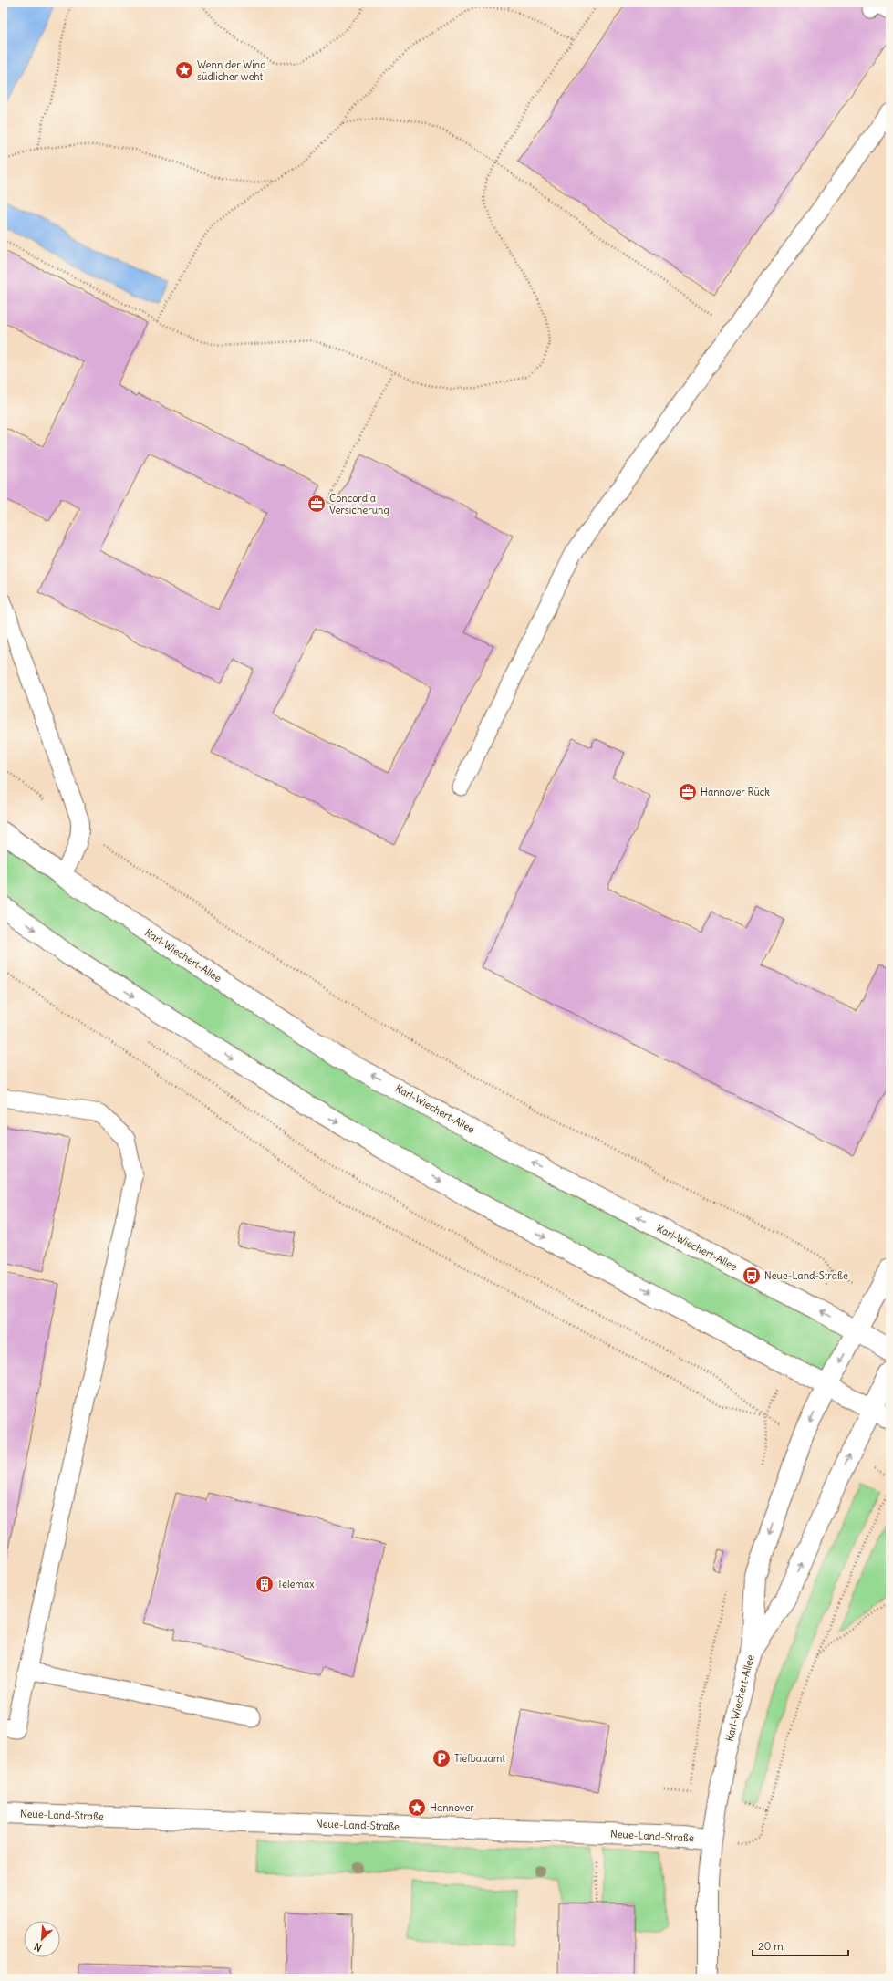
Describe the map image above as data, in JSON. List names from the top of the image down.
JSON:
{
  "streets": {
    "main road": ["Karl-Wiechert-Allee", "Neue-Land-Straße"]
  },
  "crossings": [
    ["Karl-Wiechert-Allee", "Neue-Land-Straße"]
  ],
  "places": {
    "place": ["Wenn der Wind südlicher weht", "Hannover"],
    "office": ["Concordia Versicherung", "Hannover Rück"],
    "bus stop": ["Neue-Land-Straße"],
    "building": ["Telemax"],
    "parking": ["Tiefbauamt"]
  },
  "scale_bar": "20 m",
  "north": "bottom left"
}
